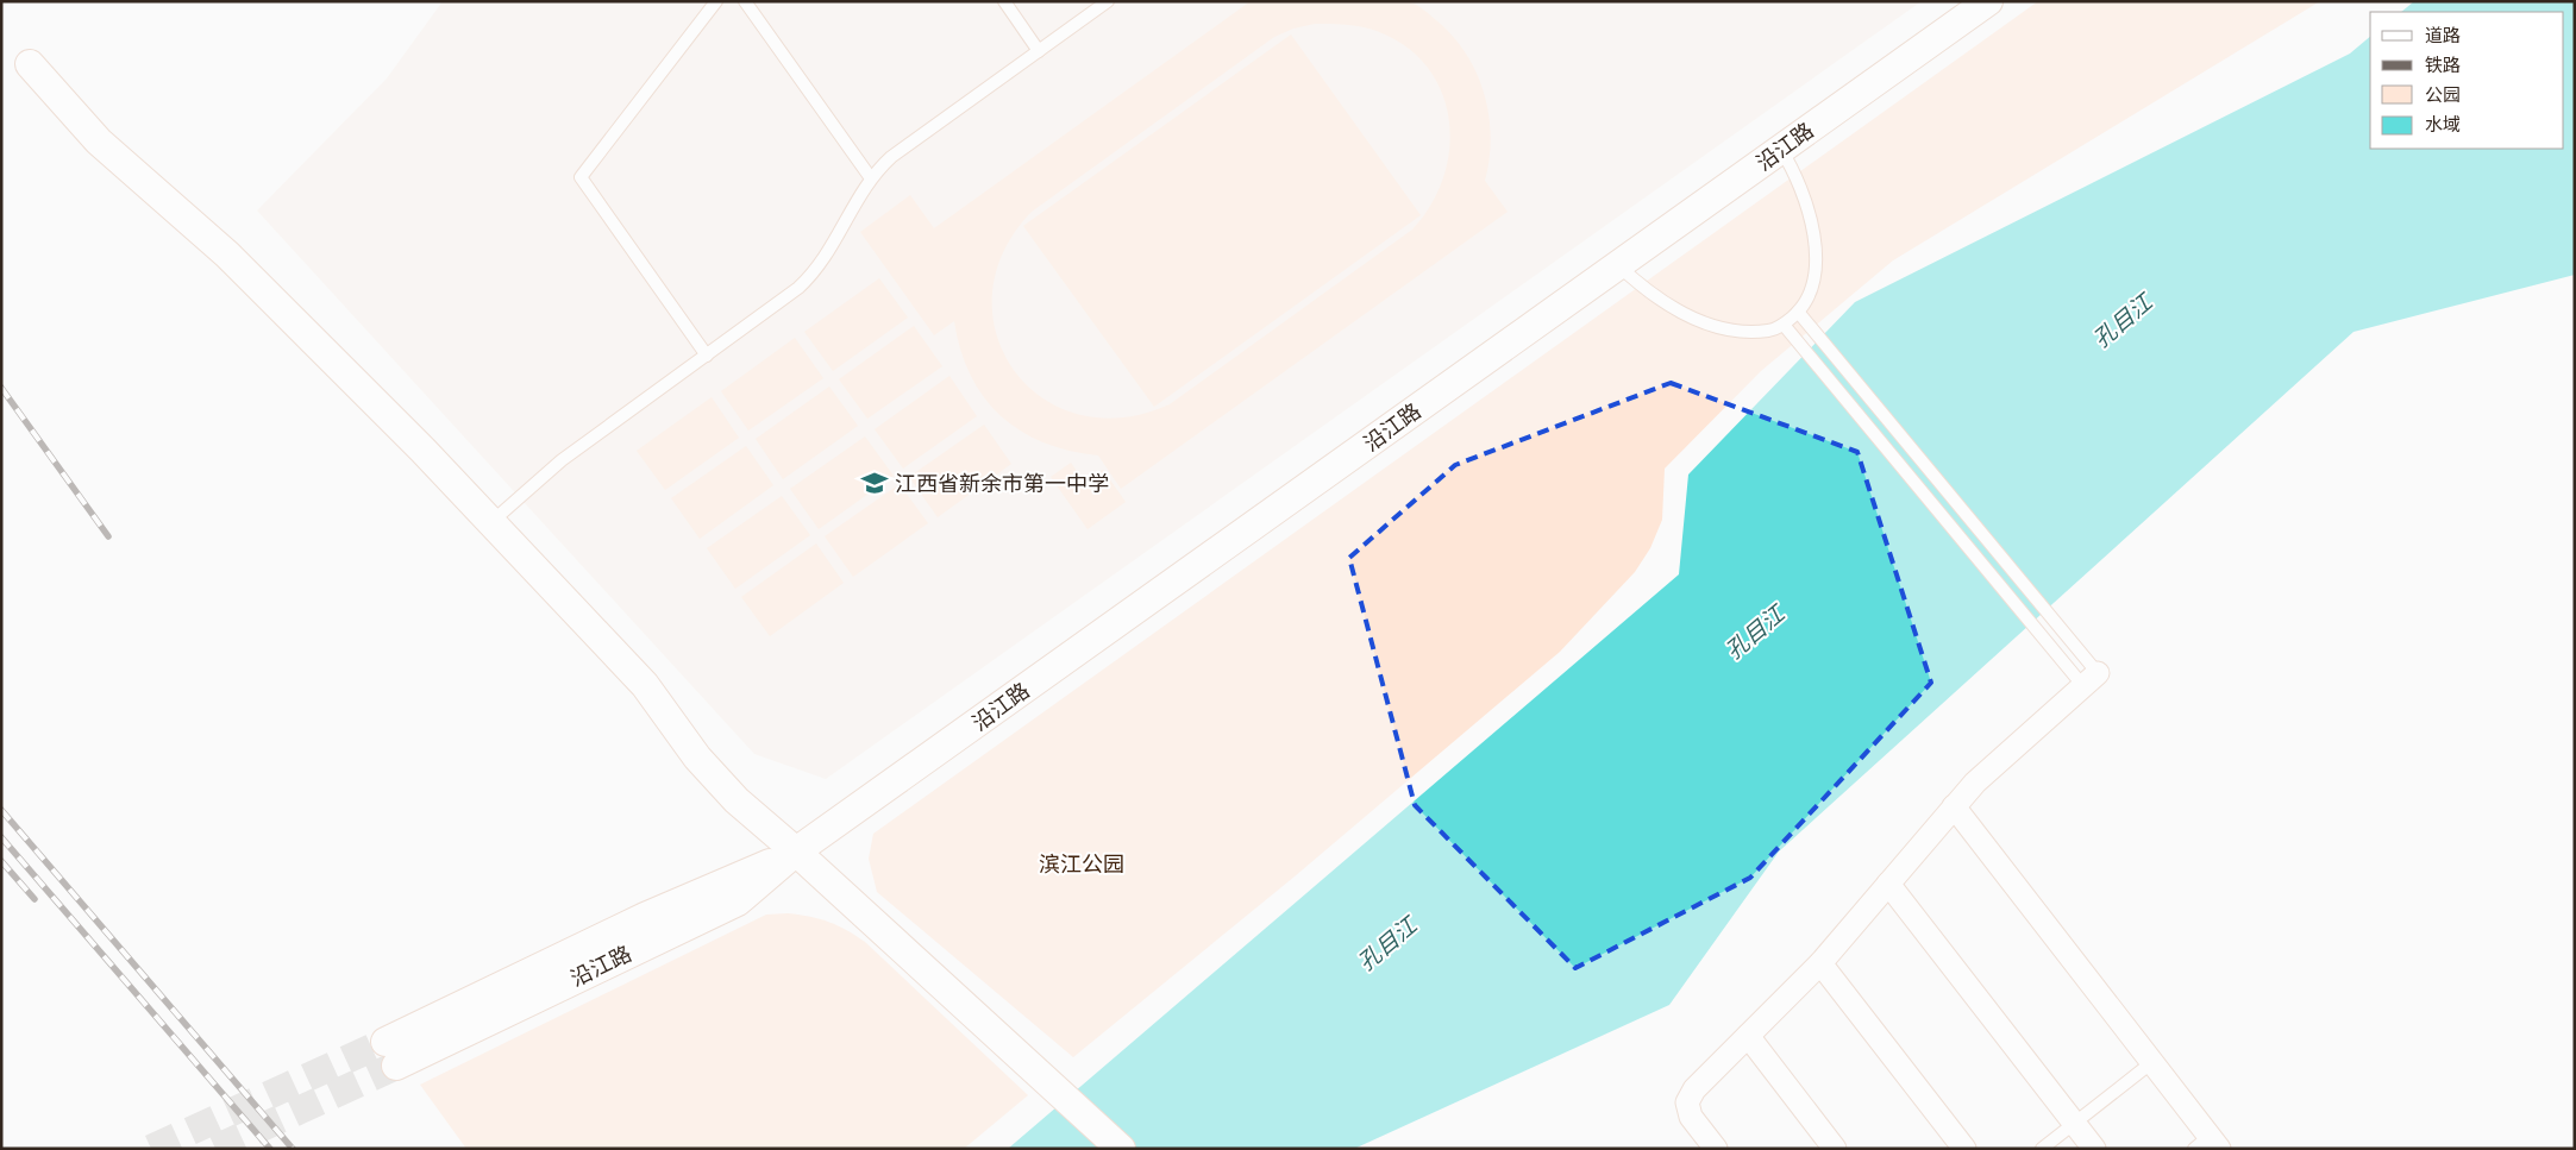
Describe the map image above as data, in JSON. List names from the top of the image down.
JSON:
{
  "streets": {
    "street": ["沿江路"]
  },
  "water": ["孔目江"],
  "parks": ["滨江公园"],
  "places": {
    "school or university": ["江西省新余市第一中学"]
  },
  "legend": [
    "道路",
    "铁路",
    "公园",
    "水域"
  ]
}
